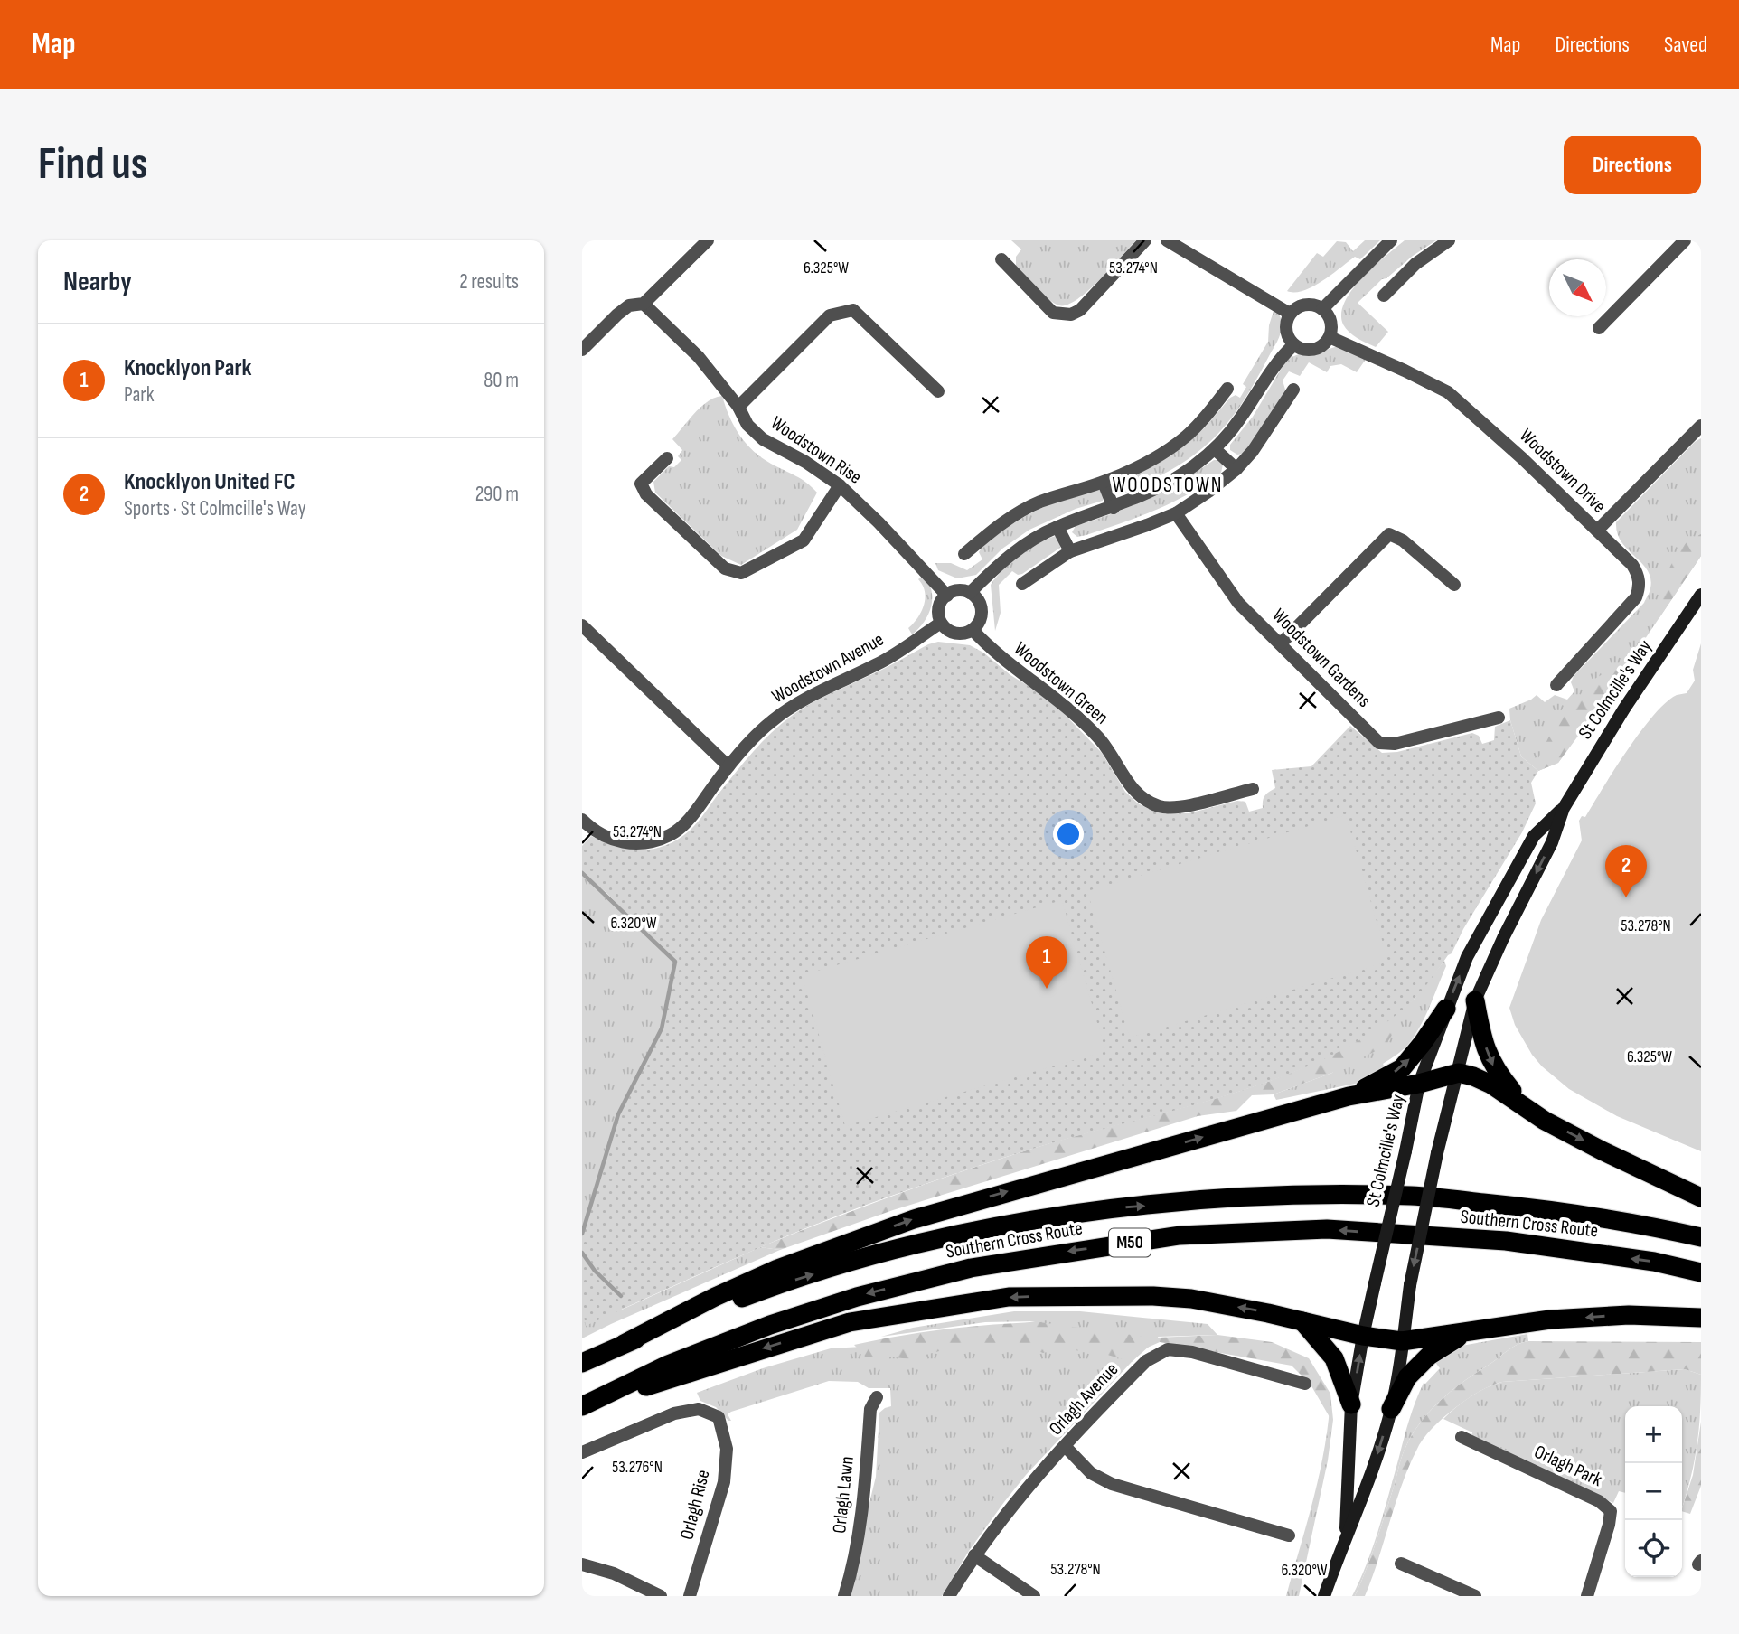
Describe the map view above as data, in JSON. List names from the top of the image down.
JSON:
{
  "streets": {
    "highway": ["Southern Cross Route", "M50"],
    "main road": ["St Colmcille's Way"],
    "street": [
      "Woodstown Rise",
      "Woodstown Drive",
      "Woodstown Gardens",
      "Woodstown Avenue",
      "Woodstown Green",
      "Orlagh Avenue",
      "Orlagh Park",
      "Orlagh Lawn",
      "Orlagh Rise"
    ]
  },
  "crossings": [
    ["Woodstown Rise", "Woodstown Avenue"],
    ["Woodstown Rise", "Woodstown Green"],
    ["Woodstown Avenue", "Woodstown Green"],
    ["St Colmcille's Way", "M50"],
    ["Southern Cross Route", "M50"]
  ],
  "districts": ["WOODSTOWN"],
  "north": "bottom right",
  "page": {
    "header": "Map",
    "nav": ["Map", "Directions", "Saved"],
    "buttons": "Directions",
    "title": "Find us",
    "heading": ["Nearby", "2 results"],
    "list": [
      {
        "mark": "1",
        "name": "Knocklyon Park",
        "note": "Park",
        "value": "80 m"
      },
      {
        "mark": "2",
        "name": "Knocklyon United FC",
        "note": "Sports · St Colmcille's Way",
        "value": "290 m"
      }
    ],
    "pins": ["2", "1"],
    "map_buttons": ["+", "−"]
  },
  "coordinates": [
    "6.325°W",
    "53.274°N",
    "6.320°W",
    "53.278°N",
    "53.276°N"
  ]
}
